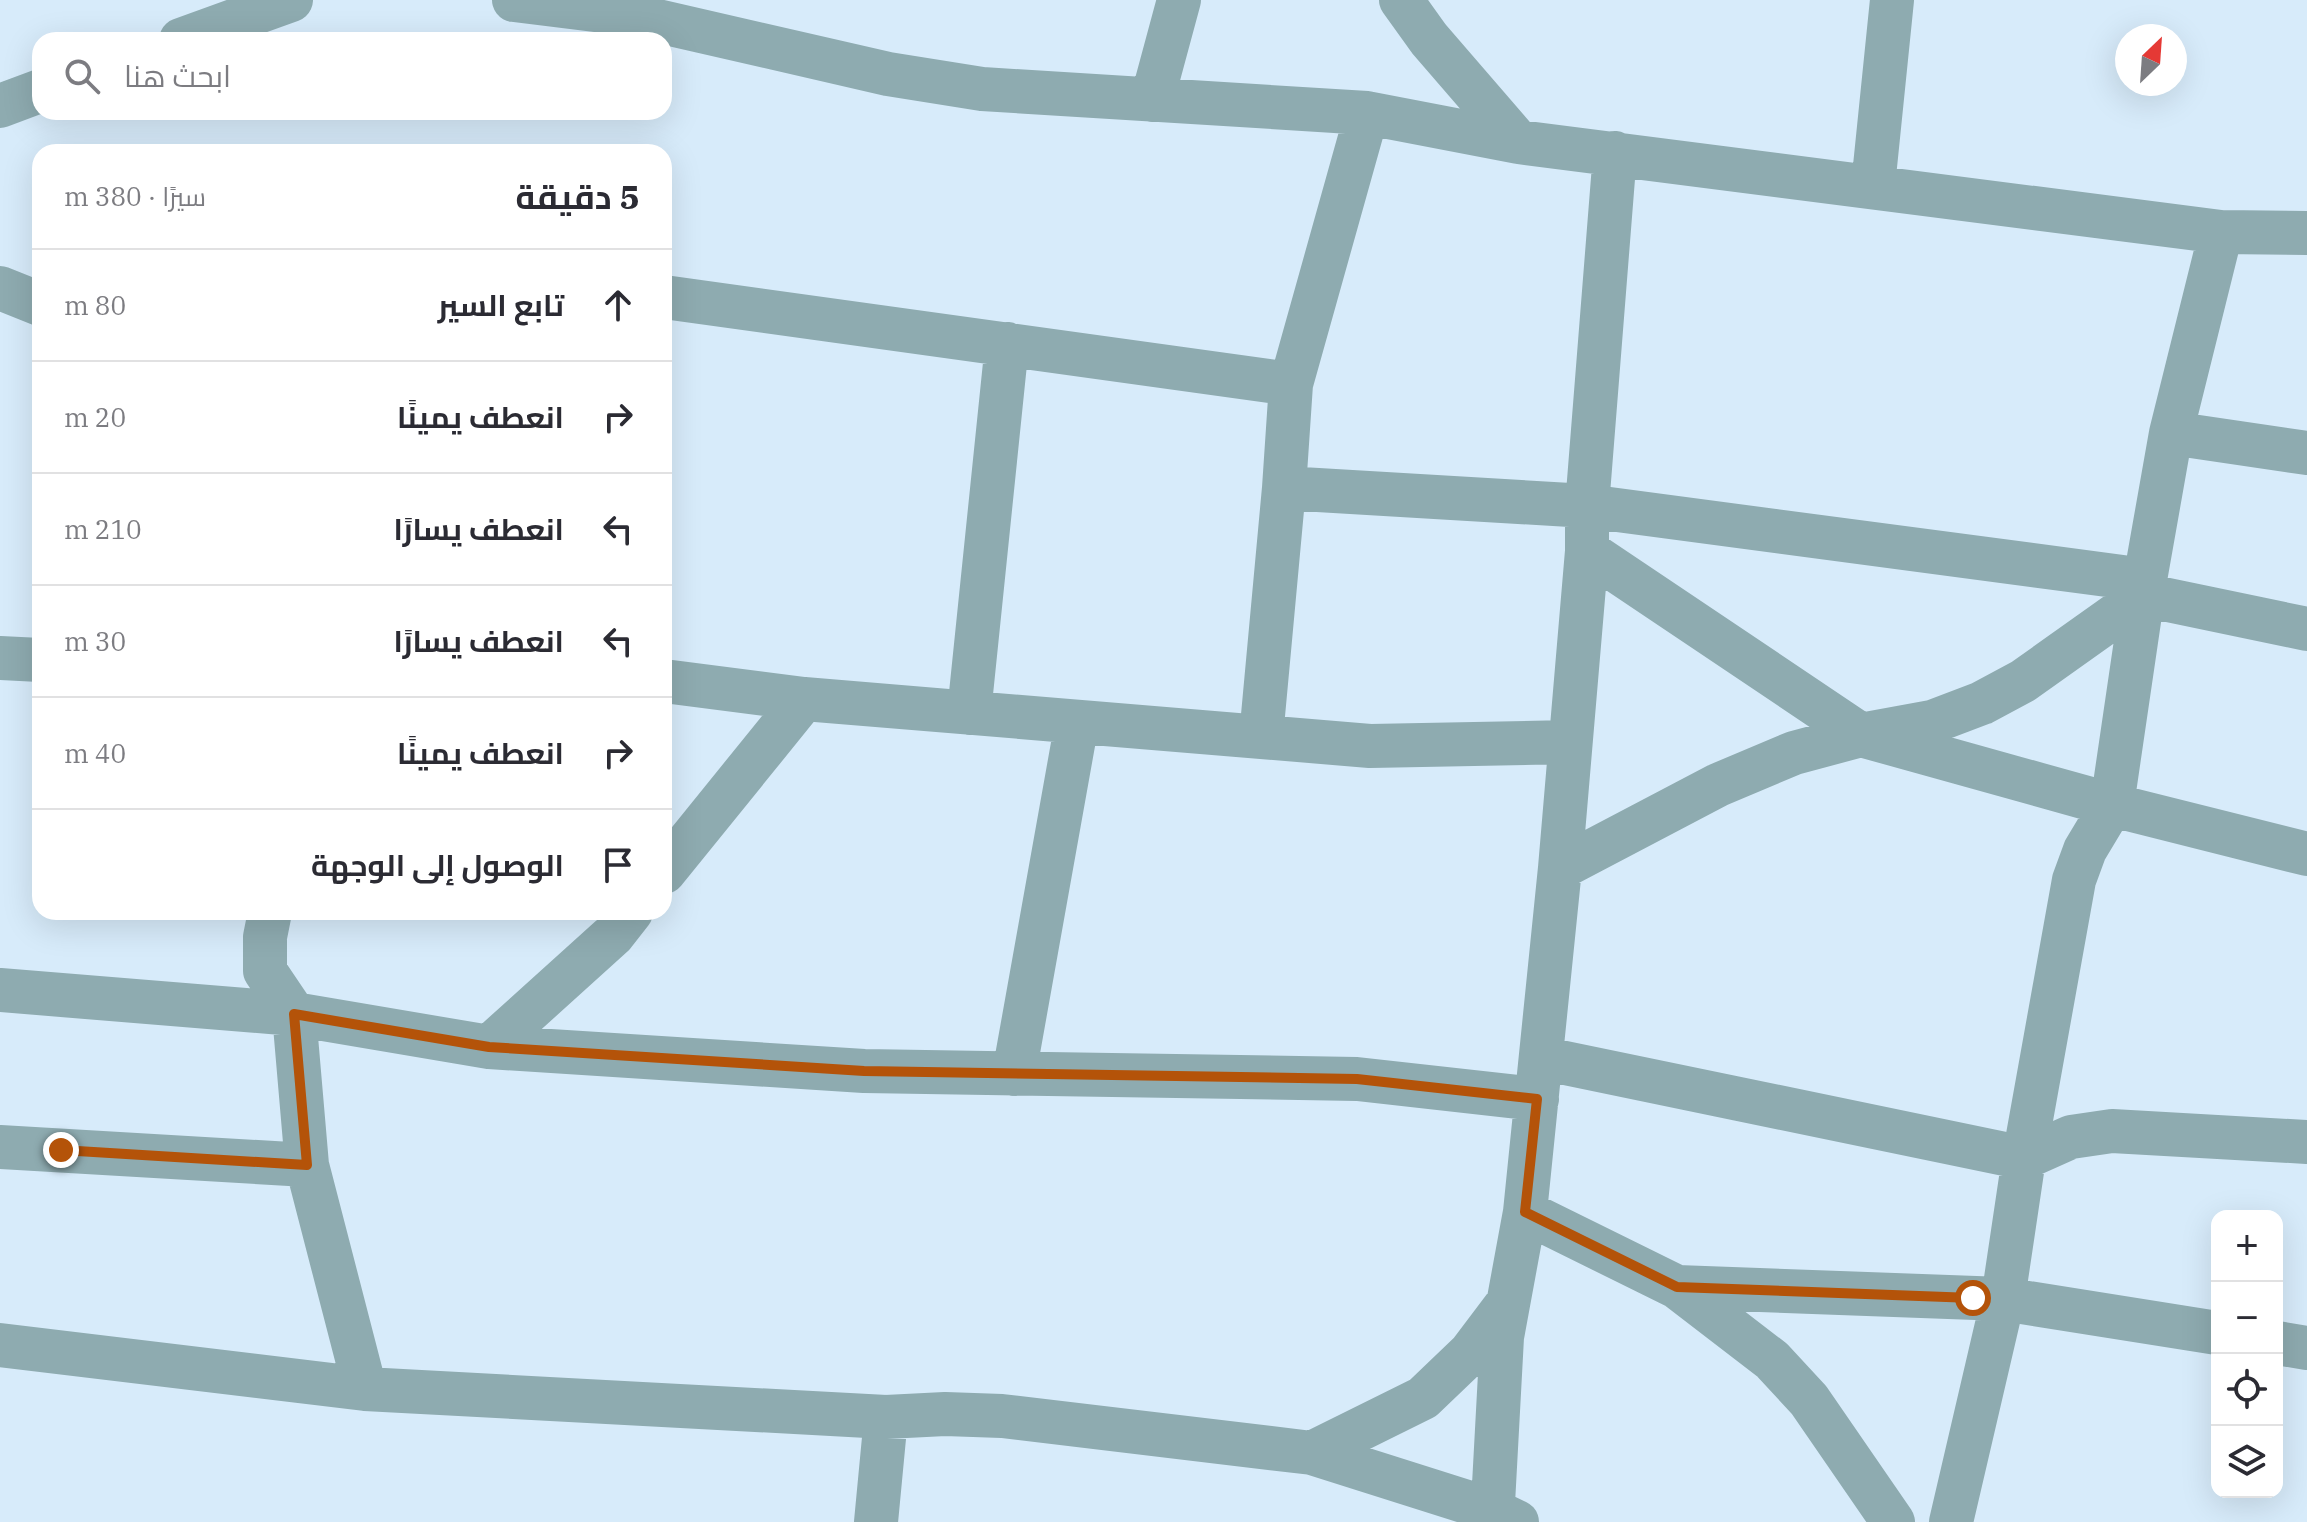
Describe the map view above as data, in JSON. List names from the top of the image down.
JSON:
{
  "north": "top right",
  "page": {
    "search": "ابحث هنا",
    "heading": ["5 دقيقة", "سيرًا · 380 m"],
    "list": [
      ["تابع السير", "80 m"],
      ["انعطف يمينًا", "20 m"],
      ["انعطف يسارًا", "210 m"],
      ["انعطف يسارًا", "30 m"],
      ["انعطف يمينًا", "40 m"],
      "الوصول إلى الوجهة"
    ],
    "map_buttons": ["+", "−"]
  }
}
